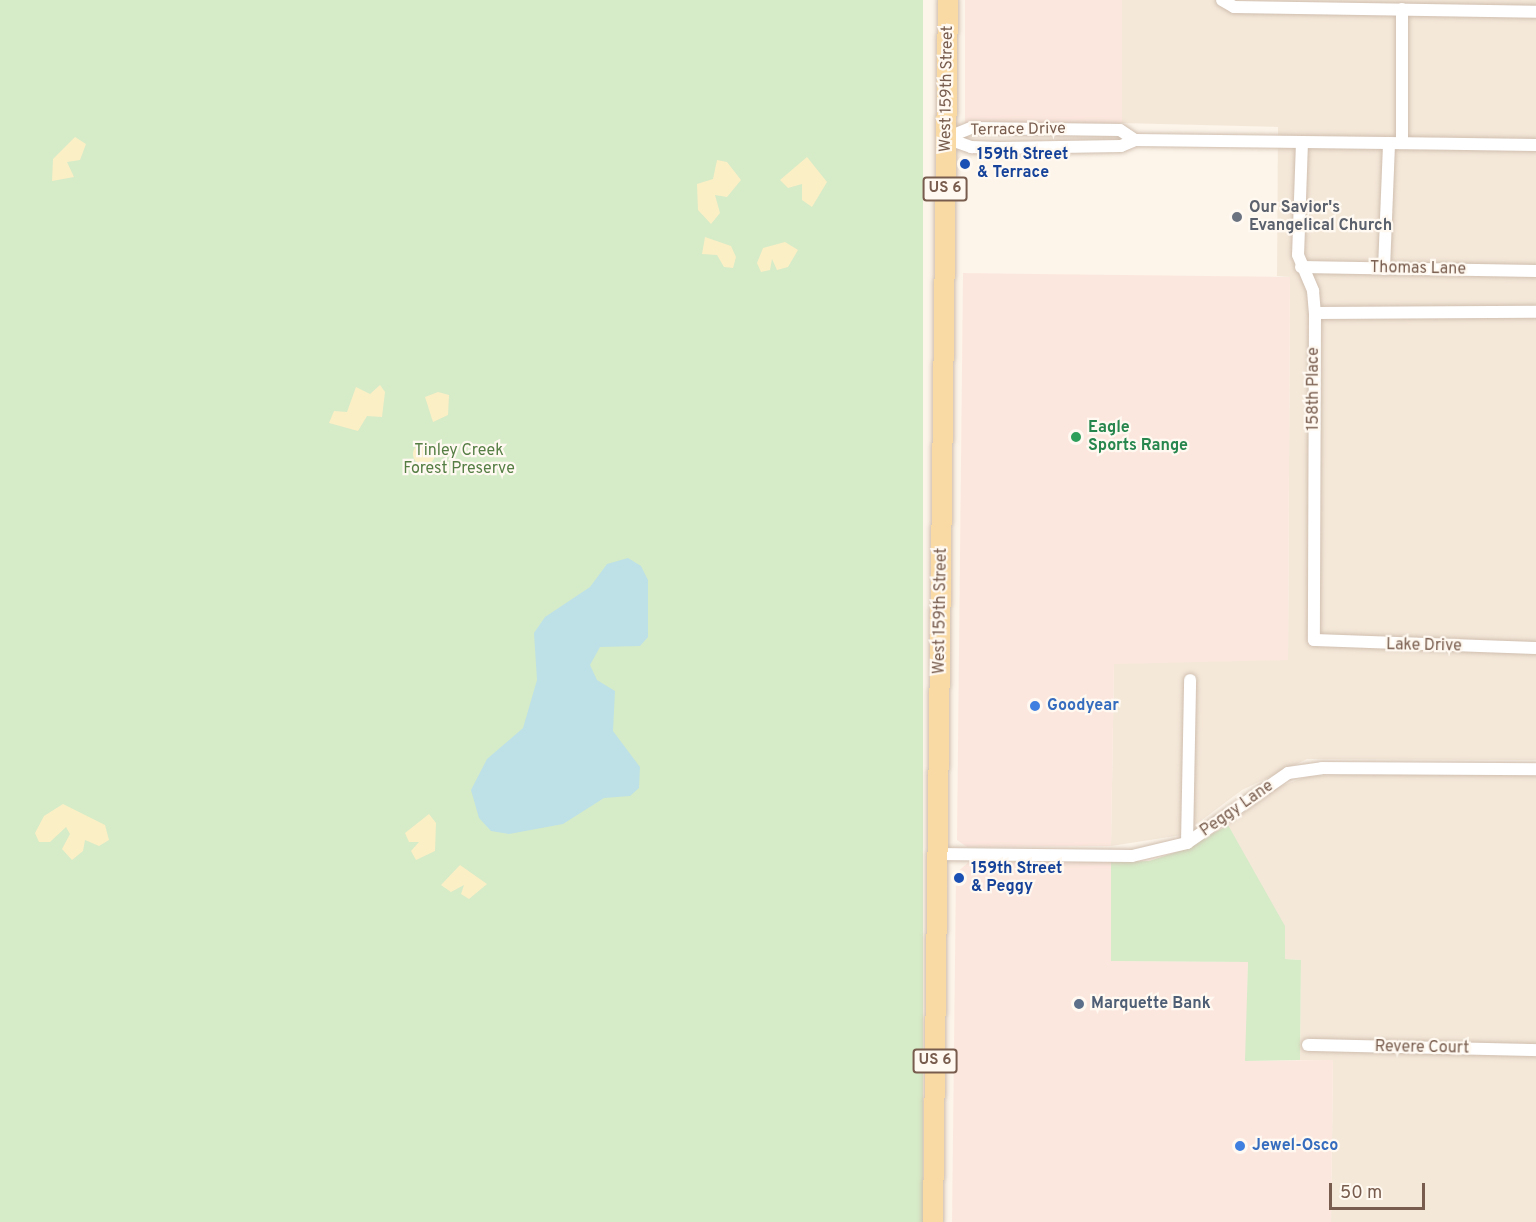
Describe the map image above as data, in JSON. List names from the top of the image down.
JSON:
{
  "streets": {
    "main road": ["West 159th Street", "US 6"],
    "street": [
      "Terrace Drive",
      "Thomas Lane",
      "158th Place",
      "Lake Drive",
      "Peggy Lane",
      "Revere Court"
    ]
  },
  "crossings": [
    ["West 159th Street", "Terrace Drive"],
    ["West 159th Street", "Peggy Lane"],
    ["Terrace Drive", "158th Place"],
    ["Thomas Lane", "158th Place"],
    ["158th Place", "Lake Drive"]
  ],
  "parks": ["Tinley Creek Forest Preserve"],
  "places": [
    "159th Street & Terrace",
    "Our Savior's Evangelical Church",
    "Eagle Sports Range",
    "Goodyear",
    "159th Street & Peggy",
    "Marquette Bank",
    "Jewel-Osco"
  ],
  "scale_bar": "50 m"
}
